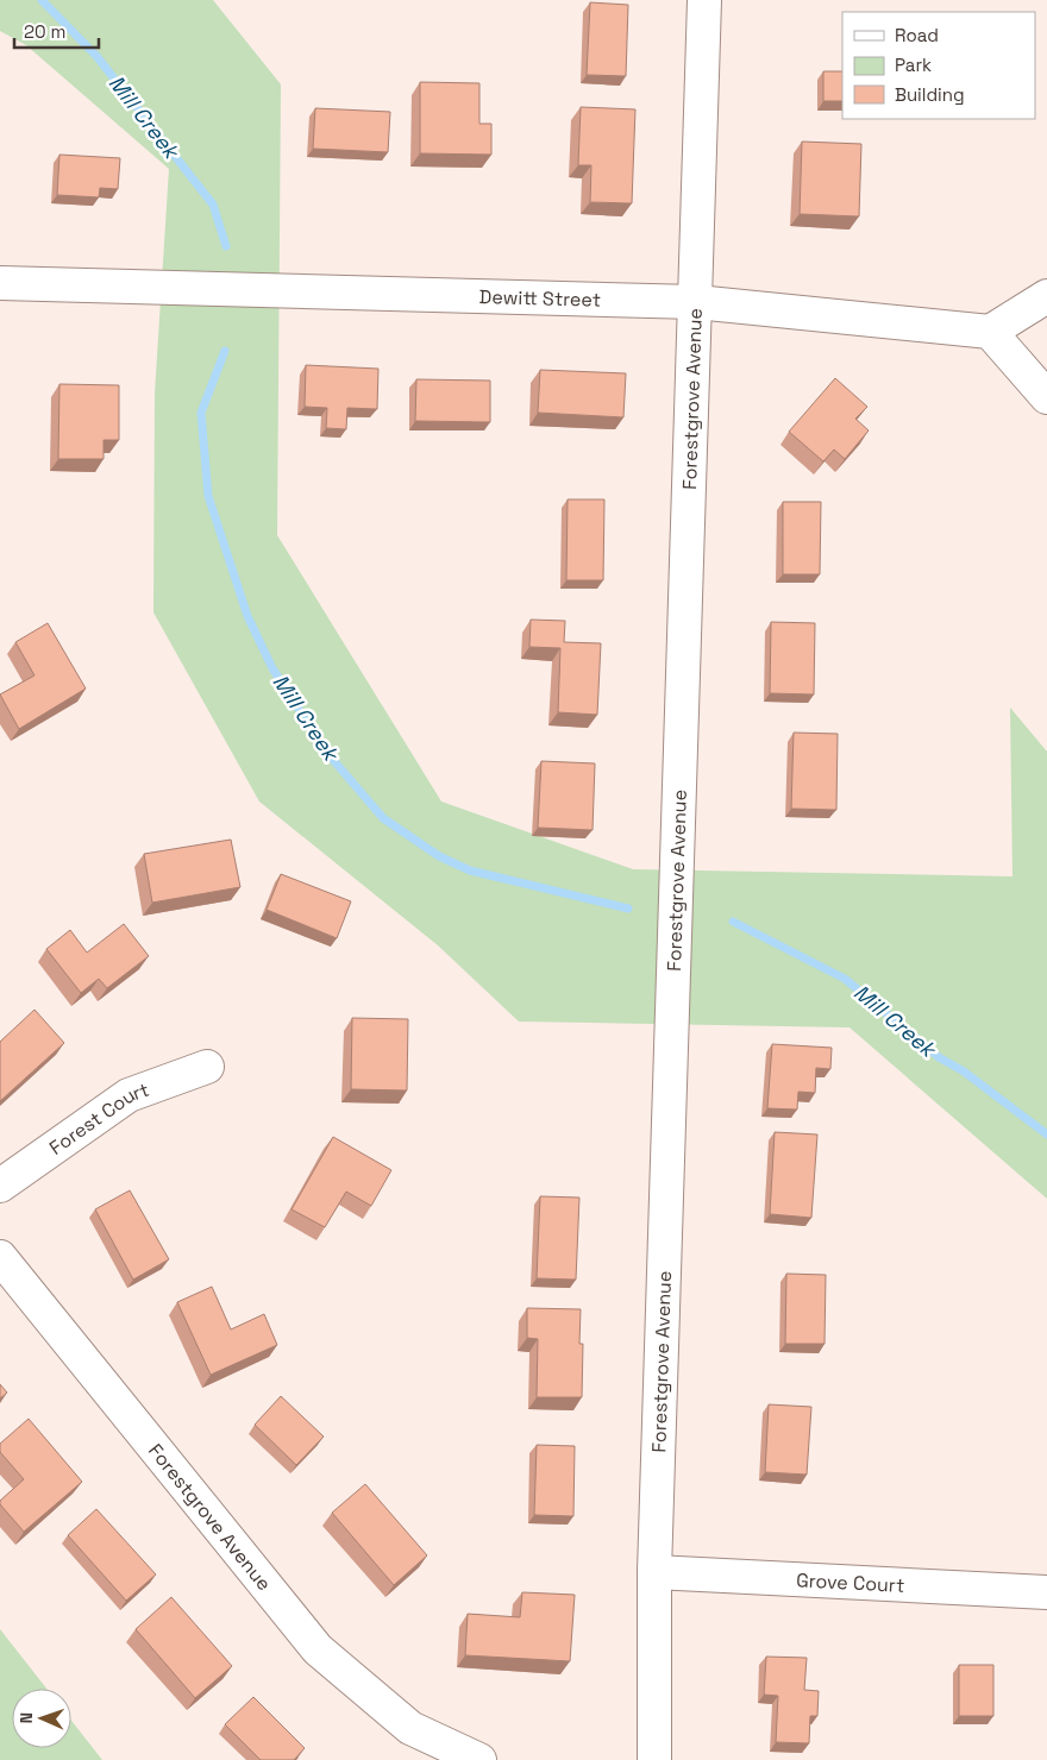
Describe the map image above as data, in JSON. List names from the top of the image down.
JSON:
{
  "streets": {
    "street": [
      "Dewitt Street",
      "Forestgrove Avenue",
      "Forest Court",
      "Grove Court"
    ]
  },
  "crossings": [
    ["Dewitt Street", "Forestgrove Avenue"],
    ["Forestgrove Avenue", "Grove Court"]
  ],
  "water": ["Mill Creek"],
  "legend": ["Road", "Park", "Building"],
  "scale_bar": "20 m",
  "north": "left"
}
